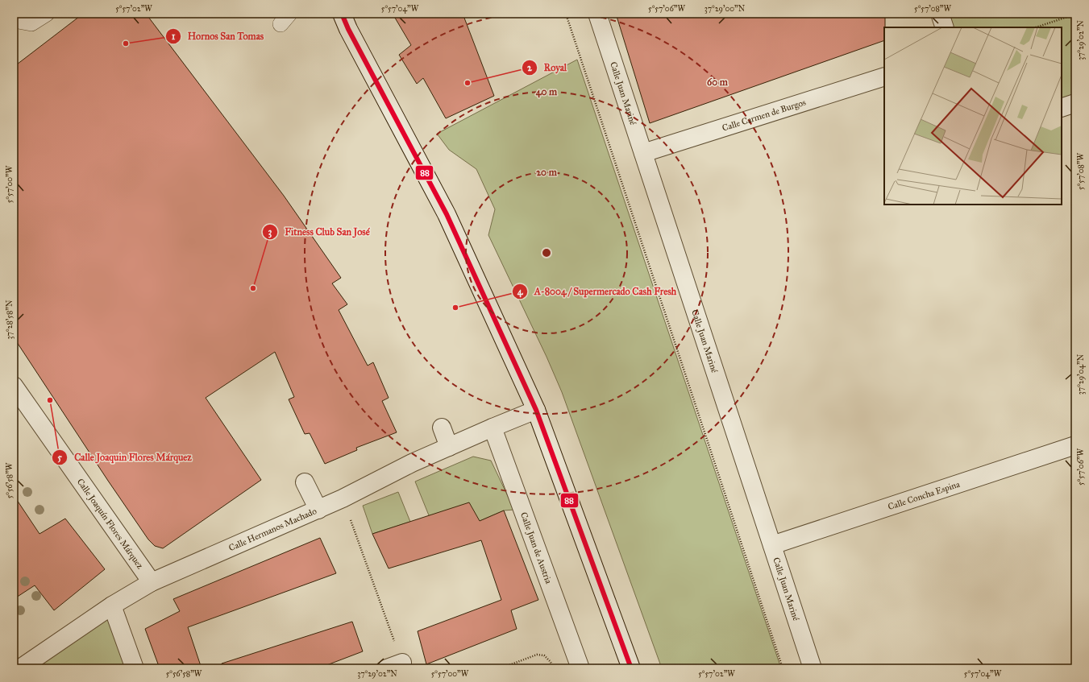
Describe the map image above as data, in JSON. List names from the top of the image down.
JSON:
{
  "streets": {
    "street": [
      "Calle Juan Mariné",
      "Calle Carmen de Burgos",
      "Calle Concha Espina",
      "Calle Joaquín Flores Márquez",
      "Calle Hermanos Machado",
      "Calle Juan de Austria"
    ]
  },
  "crossings": [
    ["Calle Juan Mariné", "Calle Carmen de Burgos"],
    ["Calle Juan Mariné", "Calle Concha Espina"],
    ["Calle Joaquín Flores Márquez", "Calle Hermanos Machado"],
    ["Calle Hermanos Machado", "Calle Juan de Austria"]
  ],
  "places": [
    "Hornos San Tomas",
    "Royal",
    "Fitness Club San José",
    "A-8004 / Supermercado Cash Fresh",
    "Calle Joaquin Flores Márquez"
  ],
  "lines": ["transit line 88"],
  "coordinates": [
    "5°57'02\"W",
    "5°57'04\"W",
    "5°57'06\"W",
    "37°29'00\"N",
    "5°57'08\"W",
    "37°29'02\"N",
    "5°57'00\"W",
    "37°28'58\"N",
    "37°29'04\"N",
    "5°56'58\"W"
  ],
  "rings": ["60 m", "40 m", "20 m"]
}
